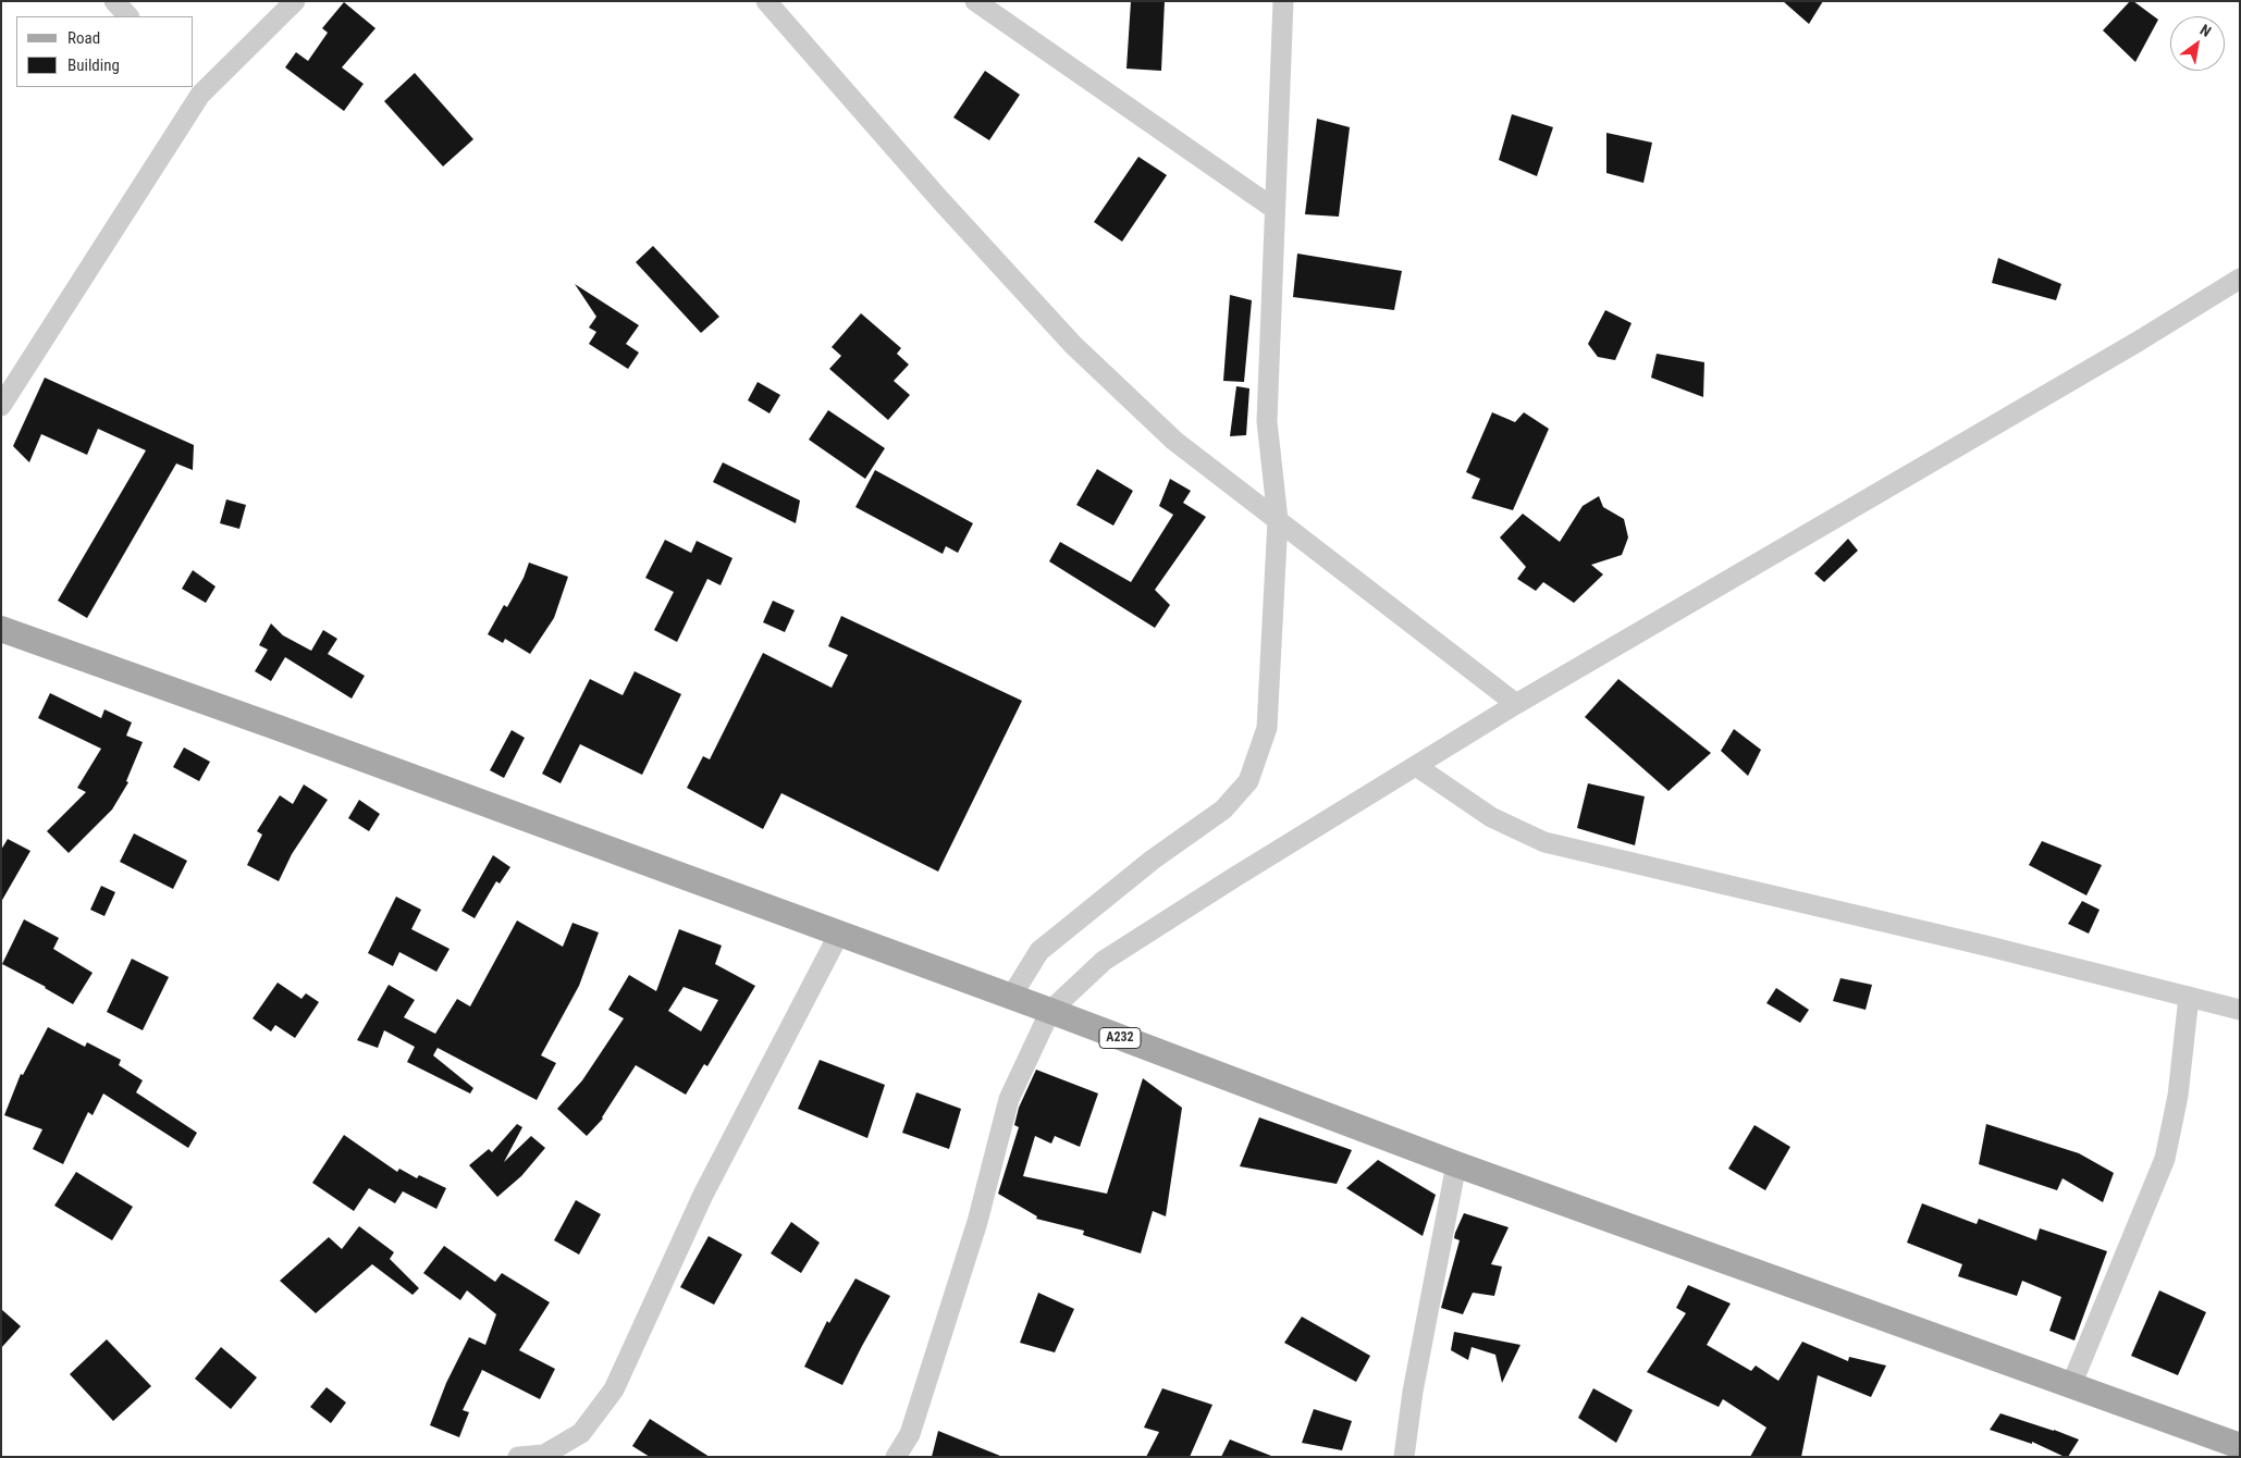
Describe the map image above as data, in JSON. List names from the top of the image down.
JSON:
{
  "streets": {
    "main road": ["A232"]
  },
  "legend": ["Road", "Building"],
  "north": "top right"
}
